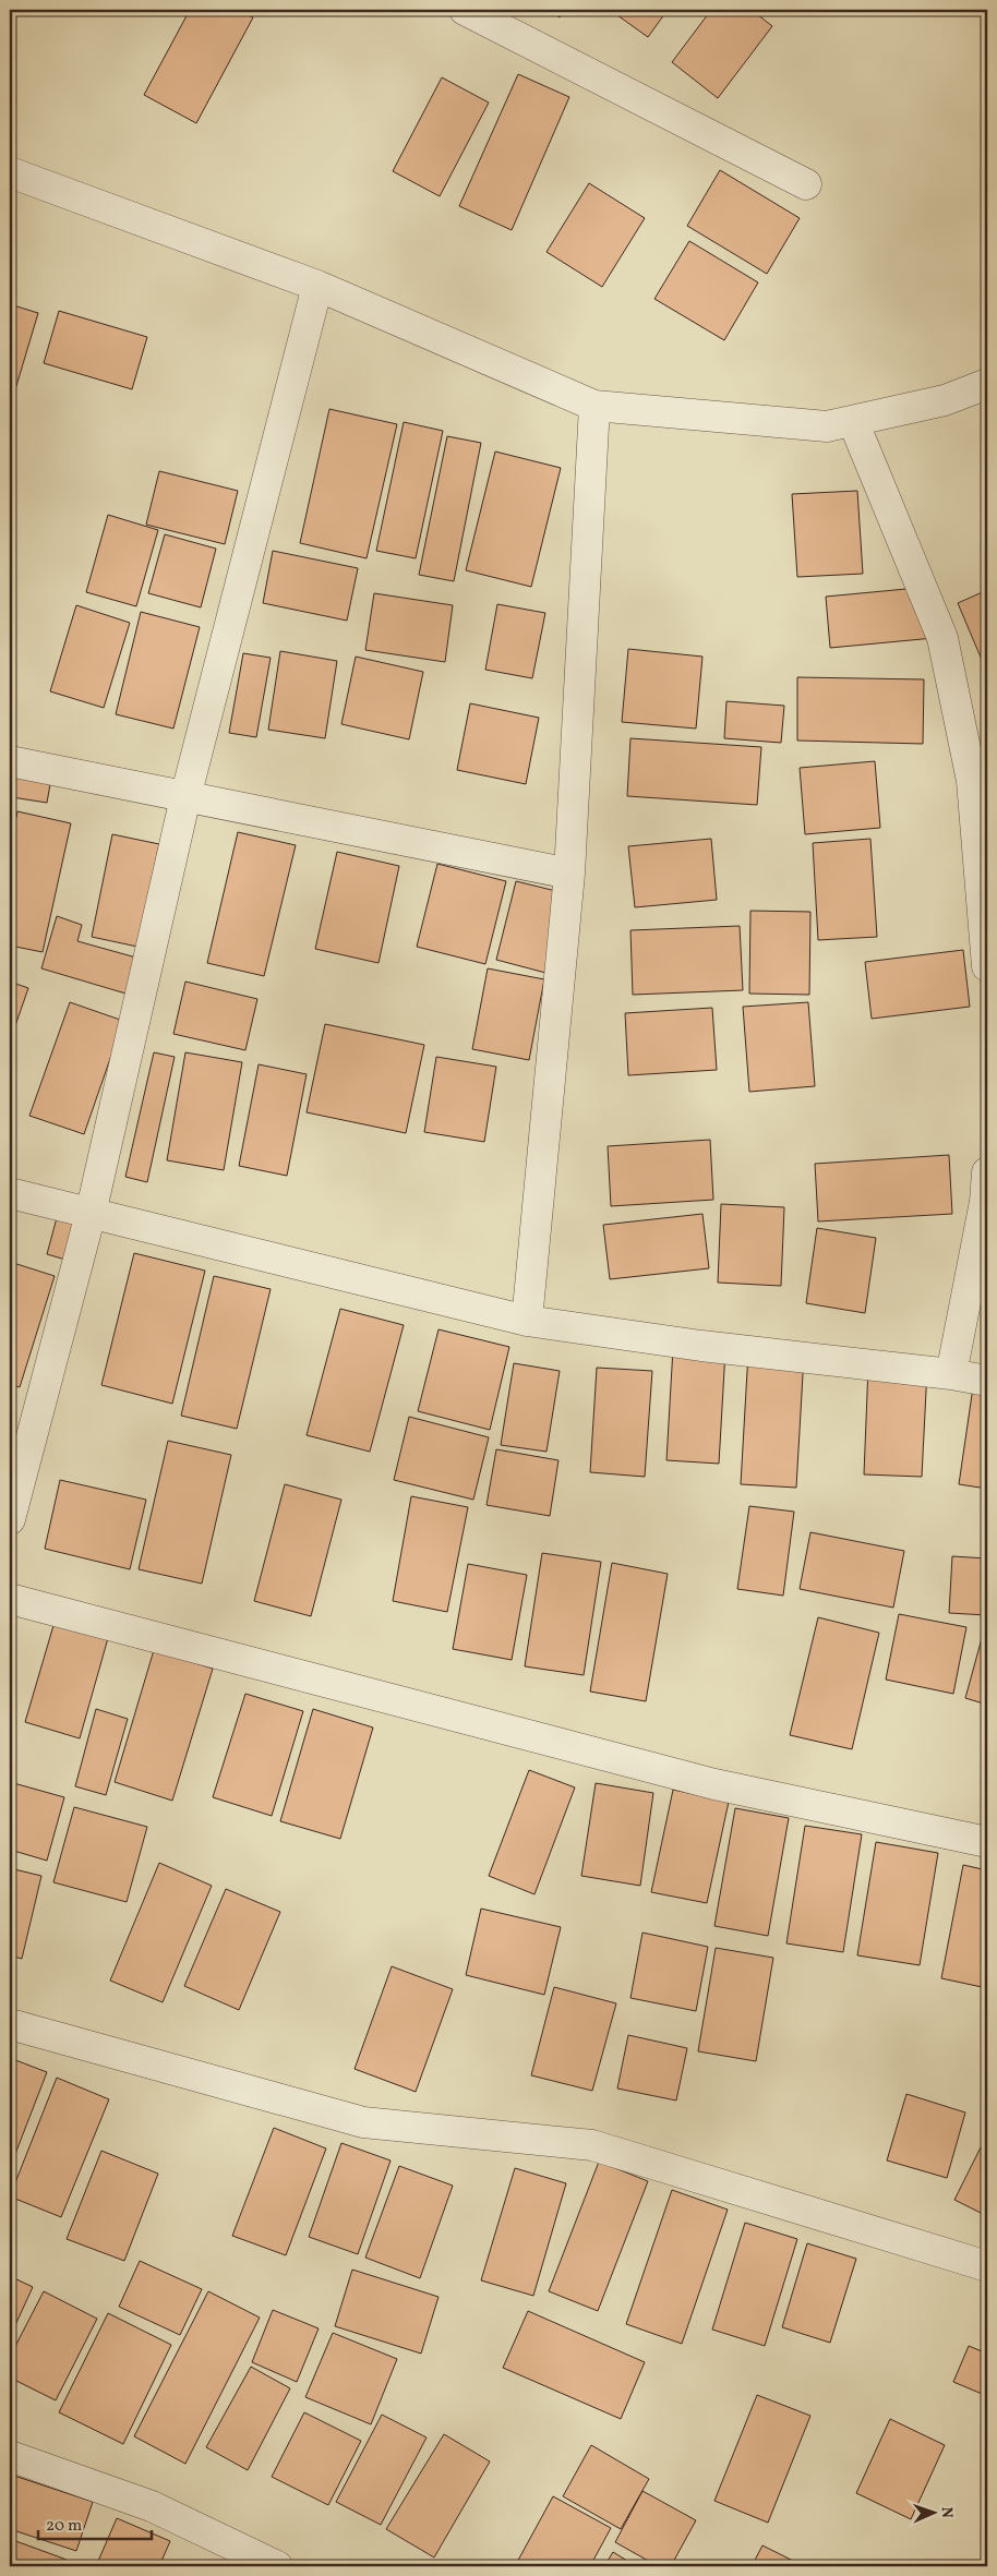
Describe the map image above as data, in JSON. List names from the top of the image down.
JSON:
{
  "scale_bar": "20 m",
  "north": "right"
}
